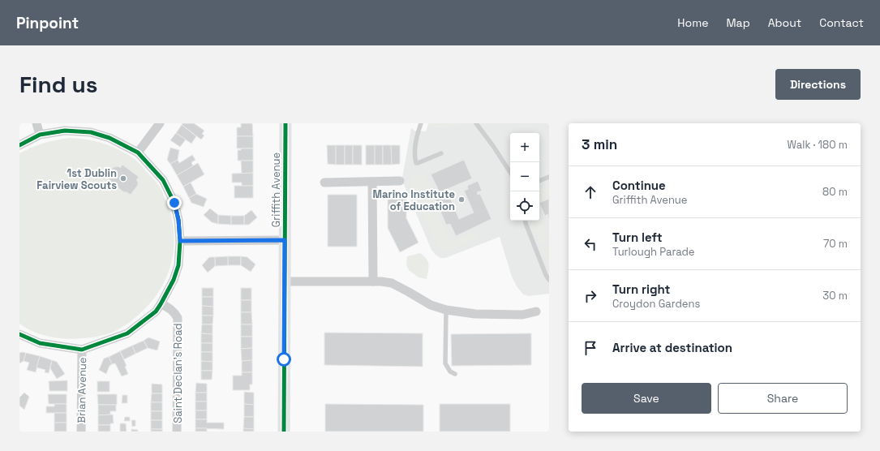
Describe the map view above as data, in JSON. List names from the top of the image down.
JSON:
{
  "streets": {
    "main road": ["Griffith Avenue"],
    "street": ["Saint Declan's Road", "Brian Avenue"]
  },
  "places": ["1st Dublin Fairview Scouts", "Marino Institute of Education"],
  "page": {
    "header": "Pinpoint",
    "nav": [
      "Home",
      "Map",
      "About",
      "Contact"
    ],
    "buttons": [
      "Directions",
      ["Save", "Share"]
    ],
    "title": "Find us",
    "heading": ["3 min", "Walk · 180 m"],
    "map_buttons": ["+", "−"],
    "list": [
      ["Continue", "Griffith Avenue", "80 m"],
      ["Turn left", "Turlough Parade", "70 m"],
      ["Turn right", "Croydon Gardens", "30 m"],
      "Arrive at destination"
    ]
  }
}
